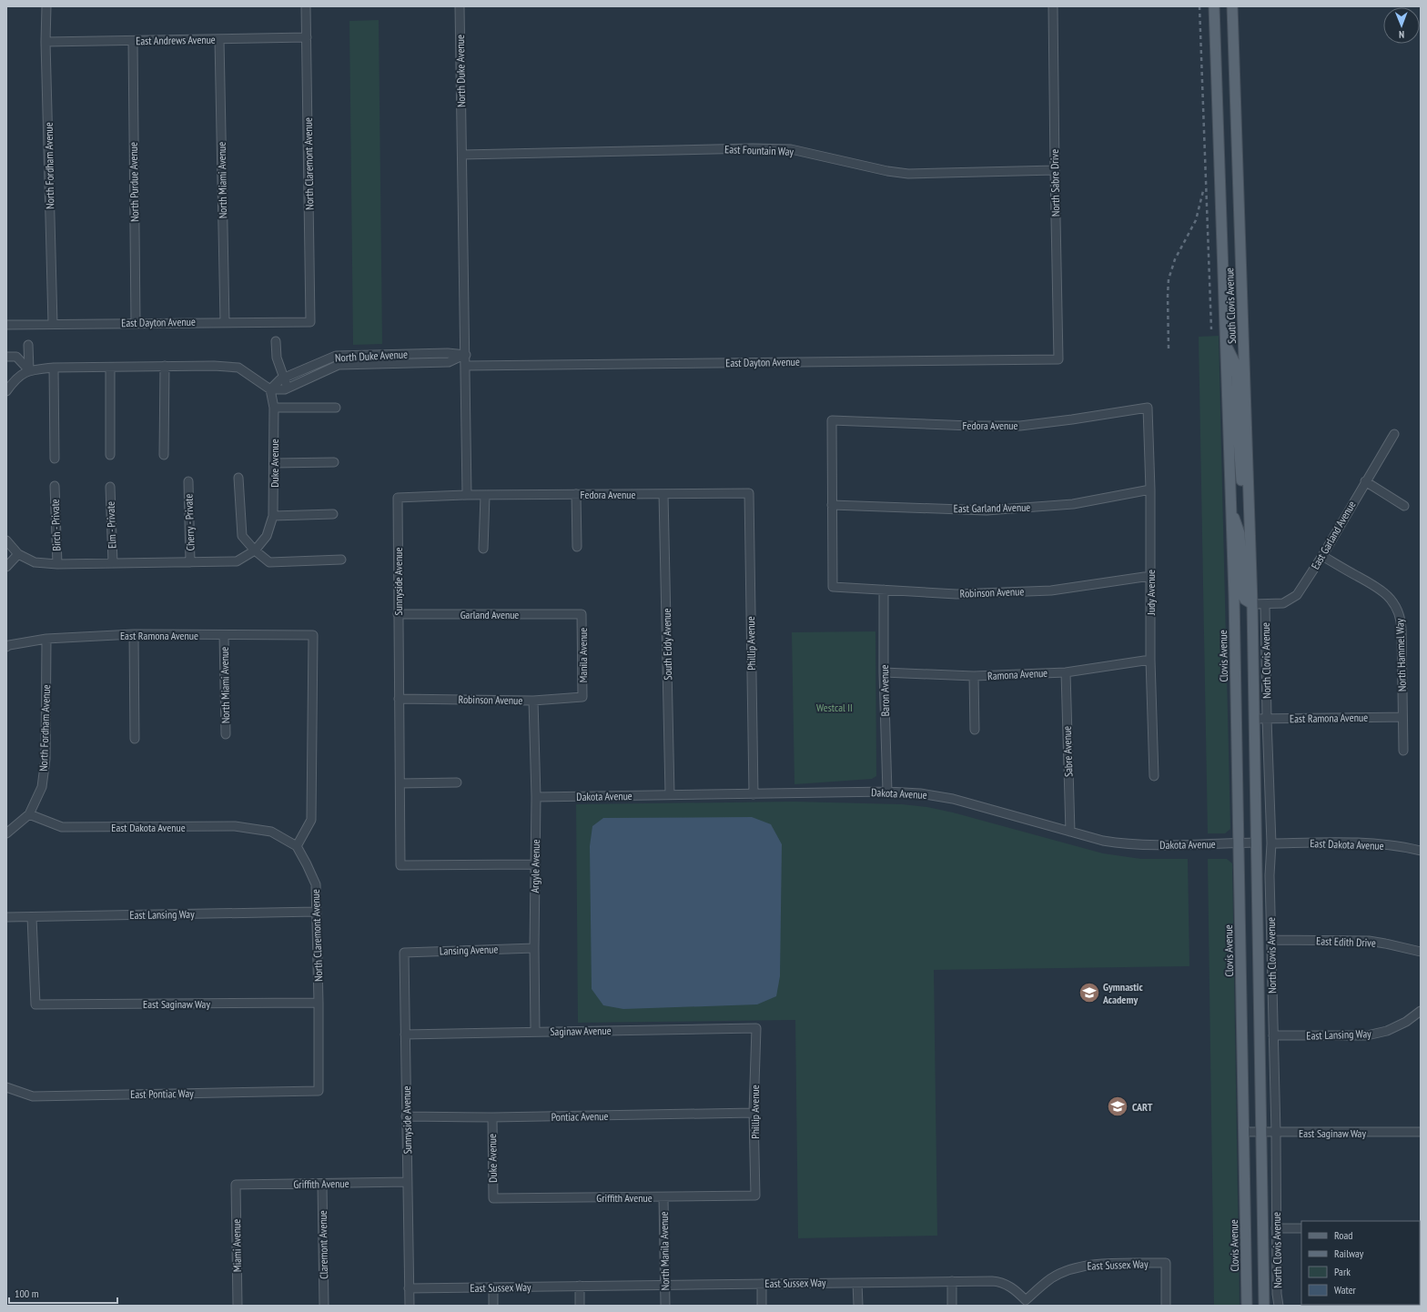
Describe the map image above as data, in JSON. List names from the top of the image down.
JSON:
{
  "streets": {
    "main road": ["South Clovis Avenue", "Clovis Avenue"],
    "street": [
      "East Andrews Avenue",
      "North Duke Avenue",
      "East Fountain Way",
      "North Claremont Avenue",
      "North Fordham Avenue",
      "North Miami Avenue",
      "North Purdue Avenue",
      "North Sabre Drive",
      "East Dayton Avenue",
      "Fedora Avenue",
      "Duke Avenue",
      "East Garland Avenue",
      "Cherry - Private",
      "Birch - Private",
      "Elm - Private",
      "Sunnyside Avenue",
      "Robinson Avenue",
      "Judy Avenue",
      "Garland Avenue",
      "East Ramona Avenue",
      "Phillip Avenue",
      "South Eddy Avenue",
      "Manila Avenue",
      "North Hammel Way",
      "North Clovis Avenue",
      "Ramona Avenue",
      "Baron Avenue",
      "Sabre Avenue",
      "Dakota Avenue",
      "East Dakota Avenue",
      "Argyle Avenue",
      "East Lansing Way",
      "East Edith Drive",
      "Lansing Avenue",
      "East Saginaw Way",
      "Saginaw Avenue",
      "East Pontiac Way",
      "Pontiac Avenue",
      "Griffith Avenue",
      "Claremont Avenue",
      "Miami Avenue",
      "North Manila Avenue",
      "East Sussex Way"
    ]
  },
  "crossings": [
    ["East Andrews Avenue", "North Claremont Avenue"],
    ["East Andrews Avenue", "North Fordham Avenue"],
    ["East Andrews Avenue", "North Miami Avenue"],
    ["East Andrews Avenue", "North Purdue Avenue"],
    ["North Duke Avenue", "East Fountain Way"],
    ["North Duke Avenue", "East Dayton Avenue"],
    ["North Duke Avenue", "Duke Avenue"],
    ["East Fountain Way", "North Sabre Drive"],
    ["North Claremont Avenue", "East Dayton Avenue"],
    ["North Claremont Avenue", "East Ramona Avenue"],
    ["North Claremont Avenue", "East Dakota Avenue"],
    ["North Claremont Avenue", "East Lansing Way"],
    ["North Claremont Avenue", "East Saginaw Way"],
    ["North Claremont Avenue", "East Pontiac Way"],
    ["North Fordham Avenue", "East Dayton Avenue"],
    ["North Fordham Avenue", "East Ramona Avenue"],
    ["North Fordham Avenue", "East Dakota Avenue"],
    ["North Miami Avenue", "East Dayton Avenue"],
    ["North Miami Avenue", "East Ramona Avenue"],
    ["North Purdue Avenue", "East Dayton Avenue"],
    ["North Sabre Drive", "East Dayton Avenue"],
    ["South Clovis Avenue", "East Garland Avenue"],
    ["South Clovis Avenue", "Clovis Avenue"],
    ["Fedora Avenue", "East Garland Avenue"],
    ["Fedora Avenue", "Sunnyside Avenue"],
    ["Fedora Avenue", "Robinson Avenue"],
    ["Fedora Avenue", "Judy Avenue"],
    ["Fedora Avenue", "Phillip Avenue"],
    ["Fedora Avenue", "South Eddy Avenue"],
    ["Duke Avenue", "Cherry - Private"],
    ["Duke Avenue", "Birch - Private"],
    ["Duke Avenue", "Elm - Private"],
    ["Duke Avenue", "Pontiac Avenue"],
    ["Duke Avenue", "Griffith Avenue"],
    ["East Garland Avenue", "Robinson Avenue"],
    ["East Garland Avenue", "Judy Avenue"],
    ["East Garland Avenue", "North Hammel Way"],
    ["East Garland Avenue", "North Clovis Avenue"],
    ["Sunnyside Avenue", "Robinson Avenue"],
    ["Sunnyside Avenue", "Garland Avenue"],
    ["Sunnyside Avenue", "Argyle Avenue"],
    ["Sunnyside Avenue", "Lansing Avenue"],
    ["Sunnyside Avenue", "Saginaw Avenue"],
    ["Sunnyside Avenue", "Pontiac Avenue"],
    ["Sunnyside Avenue", "Griffith Avenue"],
    ["Sunnyside Avenue", "East Sussex Way"],
    ["Robinson Avenue", "Judy Avenue"],
    ["Robinson Avenue", "Manila Avenue"],
    ["Robinson Avenue", "Baron Avenue"],
    ["Robinson Avenue", "Argyle Avenue"],
    ["Judy Avenue", "Ramona Avenue"],
    ["Garland Avenue", "Manila Avenue"],
    ["East Ramona Avenue", "North Hammel Way"],
    ["East Ramona Avenue", "North Clovis Avenue"],
    ["East Ramona Avenue", "East Dakota Avenue"],
    ["Phillip Avenue", "Dakota Avenue"],
    ["Phillip Avenue", "Saginaw Avenue"],
    ["Phillip Avenue", "Pontiac Avenue"],
    ["Phillip Avenue", "Griffith Avenue"],
    ["South Eddy Avenue", "Dakota Avenue"],
    ["Clovis Avenue", "Dakota Avenue"],
    ["Clovis Avenue", "East Saginaw Way"],
    ["North Clovis Avenue", "East Dakota Avenue"],
    ["North Clovis Avenue", "East Lansing Way"],
    ["North Clovis Avenue", "East Edith Drive"],
    ["North Clovis Avenue", "East Saginaw Way"],
    ["Ramona Avenue", "Baron Avenue"],
    ["Ramona Avenue", "Sabre Avenue"],
    ["Baron Avenue", "Dakota Avenue"],
    ["Sabre Avenue", "Dakota Avenue"],
    ["Dakota Avenue", "Argyle Avenue"],
    ["Argyle Avenue", "Lansing Avenue"],
    ["Argyle Avenue", "Saginaw Avenue"],
    ["East Lansing Way", "East Saginaw Way"],
    ["Griffith Avenue", "Claremont Avenue"],
    ["Griffith Avenue", "Miami Avenue"],
    ["Griffith Avenue", "North Manila Avenue"],
    ["North Manila Avenue", "East Sussex Way"]
  ],
  "parks": ["Westcal II"],
  "places": {
    "school or university": ["Gymnastic Academy", "CART"]
  },
  "legend": [
    "Road",
    "Railway",
    "Park",
    "Water"
  ],
  "scale_bar": "100 m",
  "north": "bottom"
}
